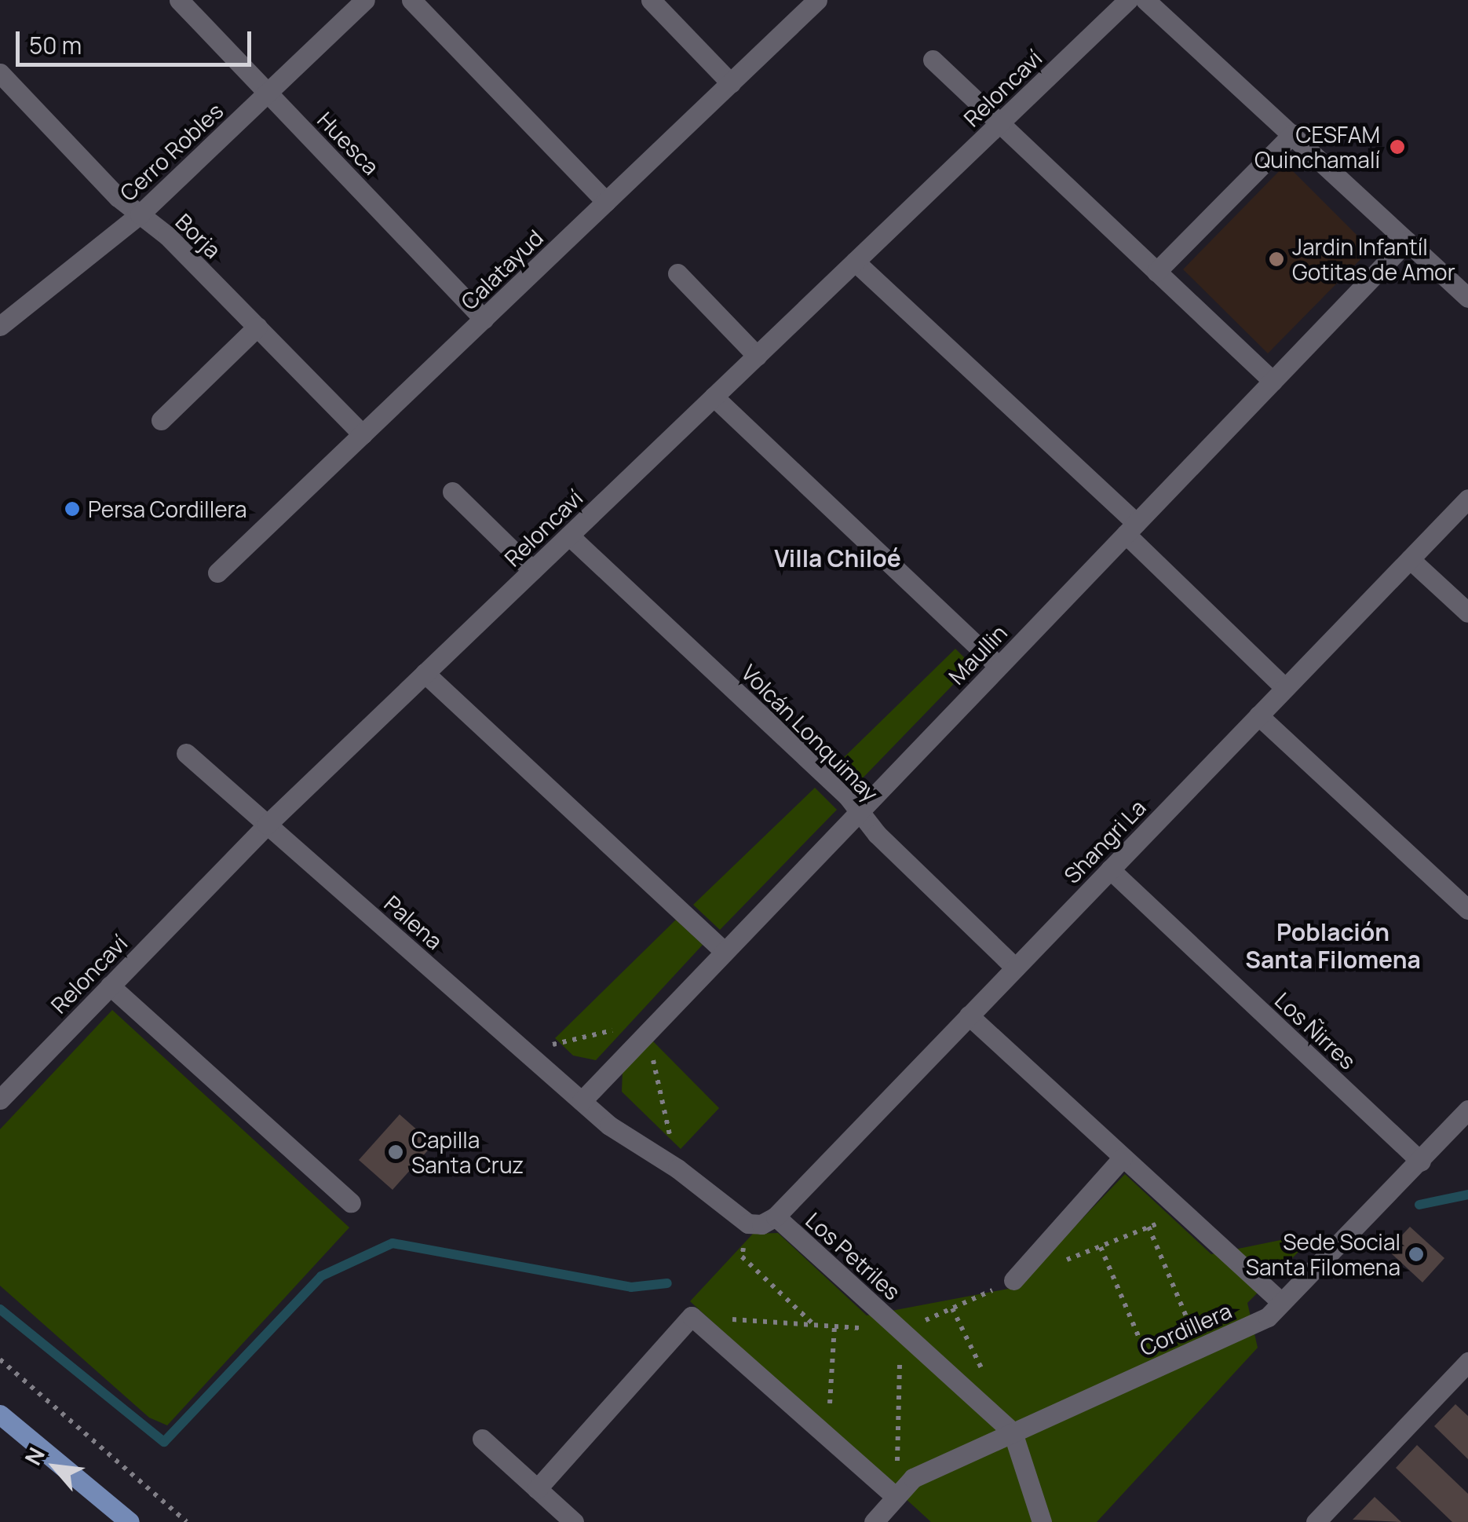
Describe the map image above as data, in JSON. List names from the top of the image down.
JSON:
{
  "streets": {
    "street": [
      "Reloncaví",
      "Huesca",
      "Cerro Robles",
      "Borja",
      "Calatayud",
      "Maullin",
      "Volcán Lonquimay",
      "Shangri La",
      "Palena",
      "Los Ñirres",
      "Los Petriles",
      "Cordillera"
    ]
  },
  "crossings": [
    ["Reloncaví", "Volcán Lonquimay"],
    ["Reloncaví", "Palena"],
    ["Huesca", "Cerro Robles"],
    ["Huesca", "Calatayud"],
    ["Cerro Robles", "Borja"],
    ["Borja", "Calatayud"],
    ["Maullin", "Volcán Lonquimay"],
    ["Maullin", "Palena"],
    ["Volcán Lonquimay", "Shangri La"],
    ["Shangri La", "Los Ñirres"],
    ["Shangri La", "Los Petriles"],
    ["Los Ñirres", "Cordillera"],
    ["Los Petriles", "Cordillera"]
  ],
  "districts": ["Villa Chiloé", "Población Santa Filomena"],
  "places": [
    "CESFAM Quinchamalí",
    "Jardin Infantíl Gotitas de Amor",
    "Persa Cordillera",
    "Capilla Santa Cruz",
    "Sede Social Santa Filomena"
  ],
  "scale_bar": "50 m",
  "north": "top left"
}
